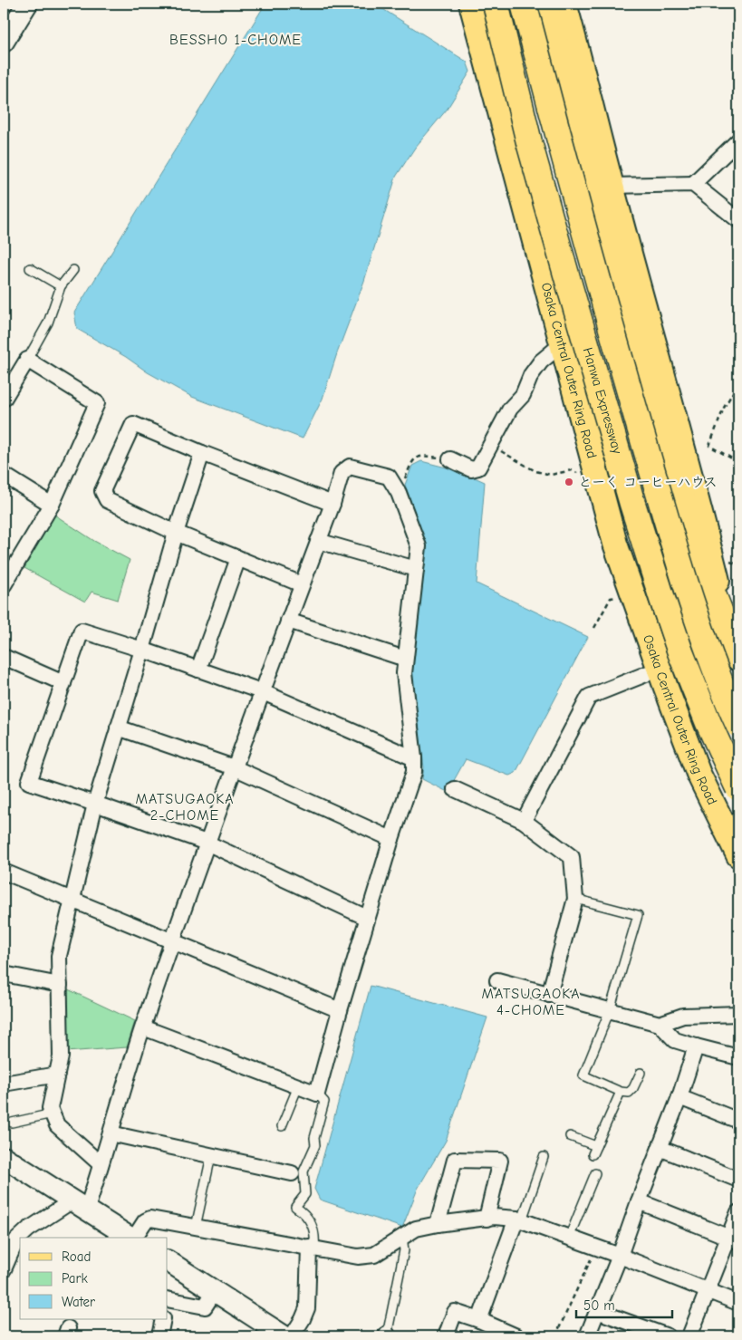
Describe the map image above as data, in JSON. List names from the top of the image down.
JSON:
{
  "streets": {
    "highway": ["Hanwa Expressway"],
    "main road": ["Osaka Central Outer Ring Road"]
  },
  "districts": ["BESSHO 1-CHOME", "MATSUGAOKA 2-CHOME", "MATSUGAOKA 4-CHOME"],
  "places": ["とーく コーヒーハウス"],
  "legend": ["Road", "Park", "Water"],
  "scale_bar": "50 m"
}
